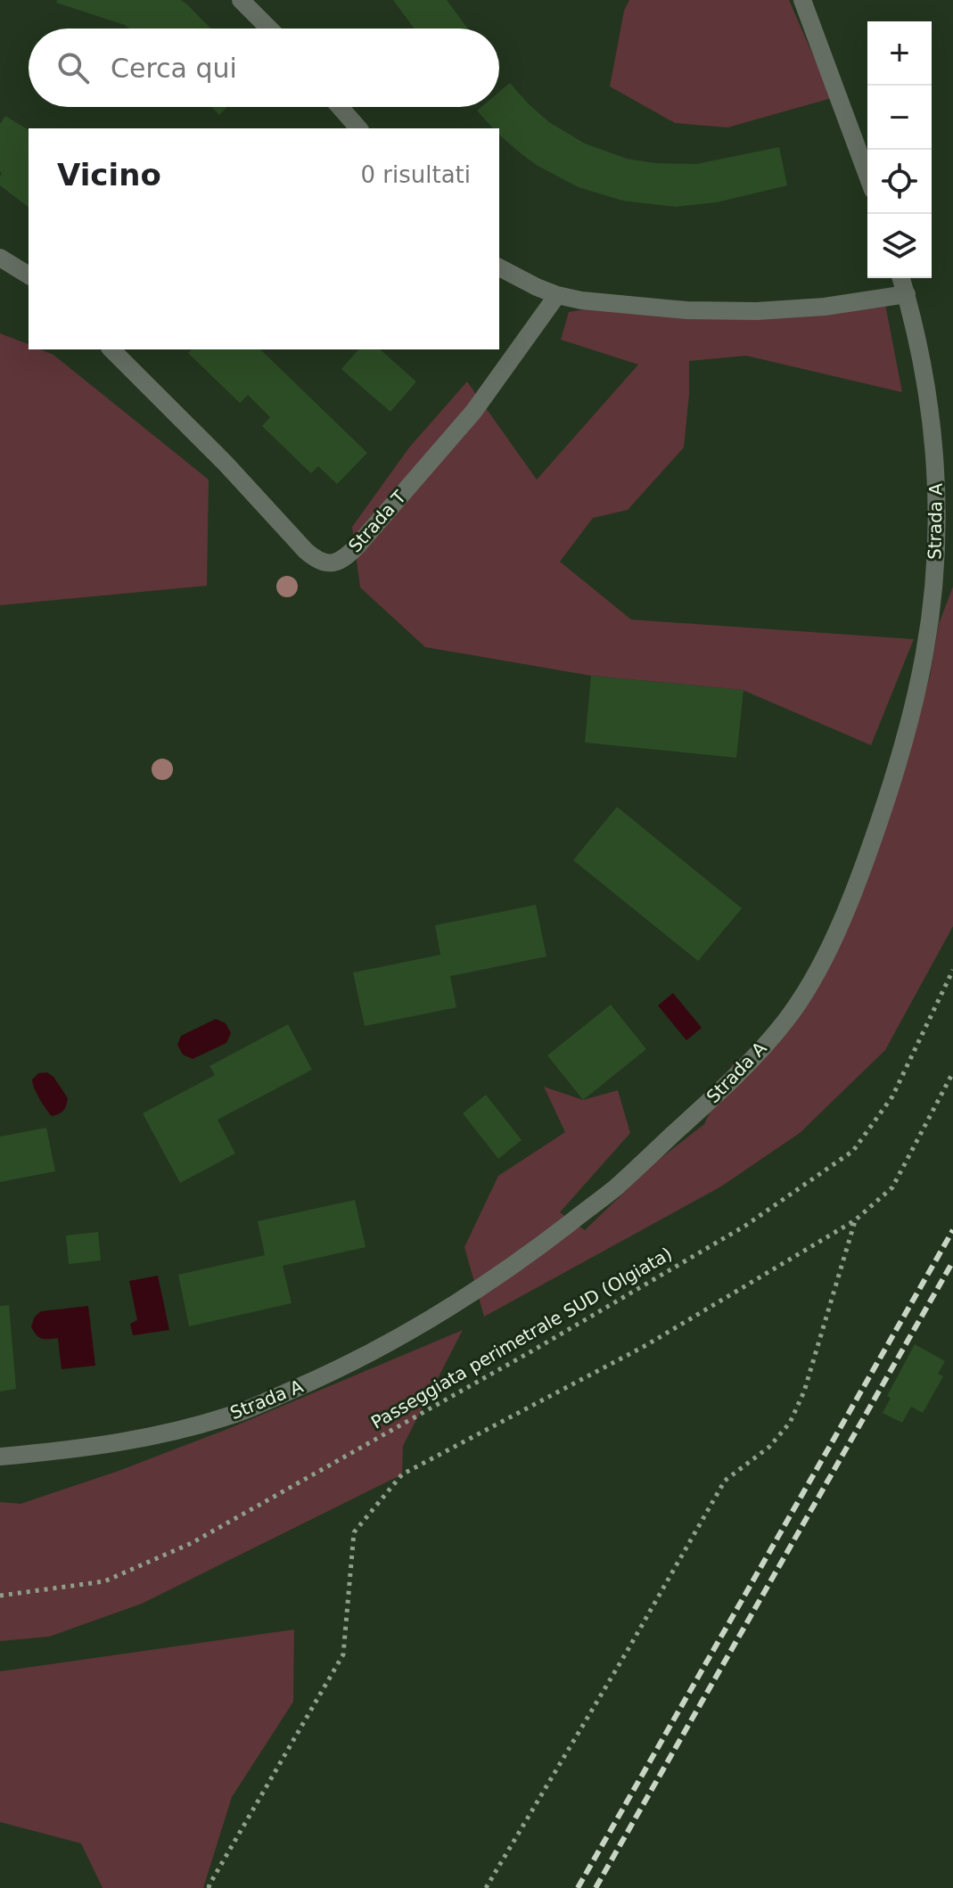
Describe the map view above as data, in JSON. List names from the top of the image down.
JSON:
{
  "streets": {
    "street": ["Strada T", "Strada A"],
    "path": ["Passeggiata perimetrale SUD (Olgiata)"]
  },
  "page": {
    "map_buttons": ["+", "−"],
    "search": "Cerca qui",
    "heading": ["Vicino", "0 risultati"]
  }
}
